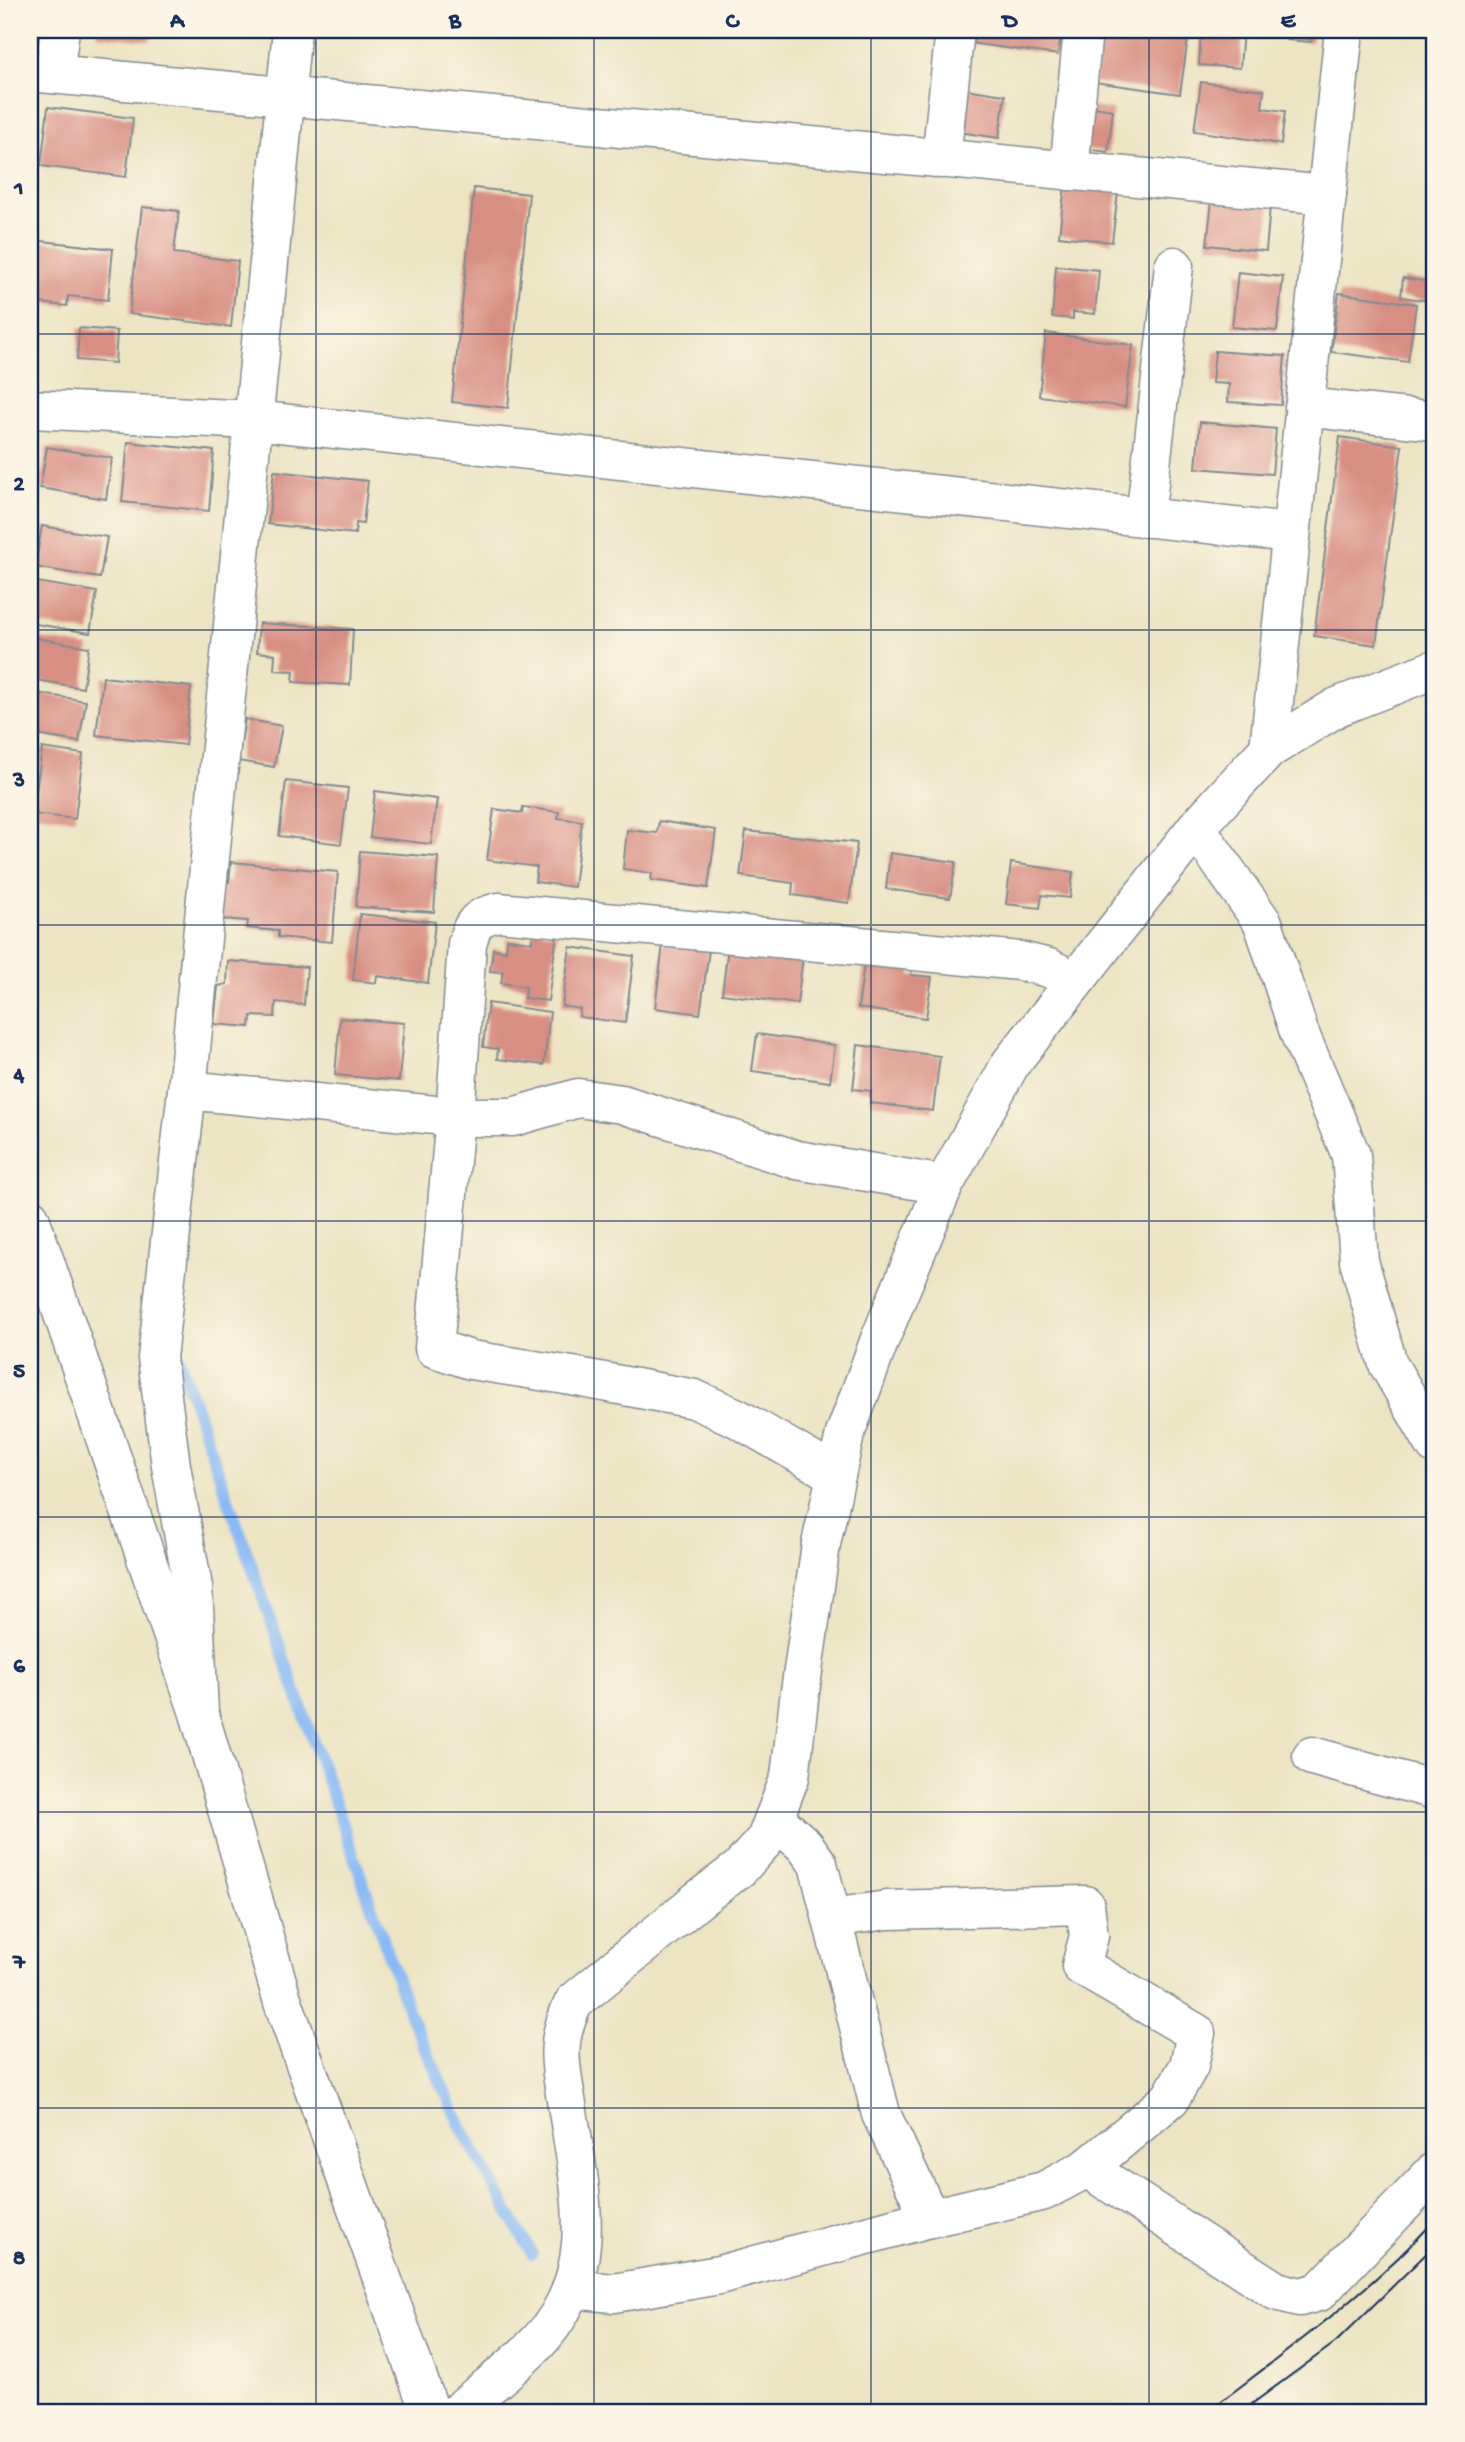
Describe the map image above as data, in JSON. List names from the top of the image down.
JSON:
{
  "grid": {
    "columns": [
      "A",
      "B",
      "C",
      "D",
      "E"
    ],
    "rows": [
      "1",
      "2",
      "3",
      "4",
      "5",
      "6",
      "7",
      "8"
    ]
  }
}
